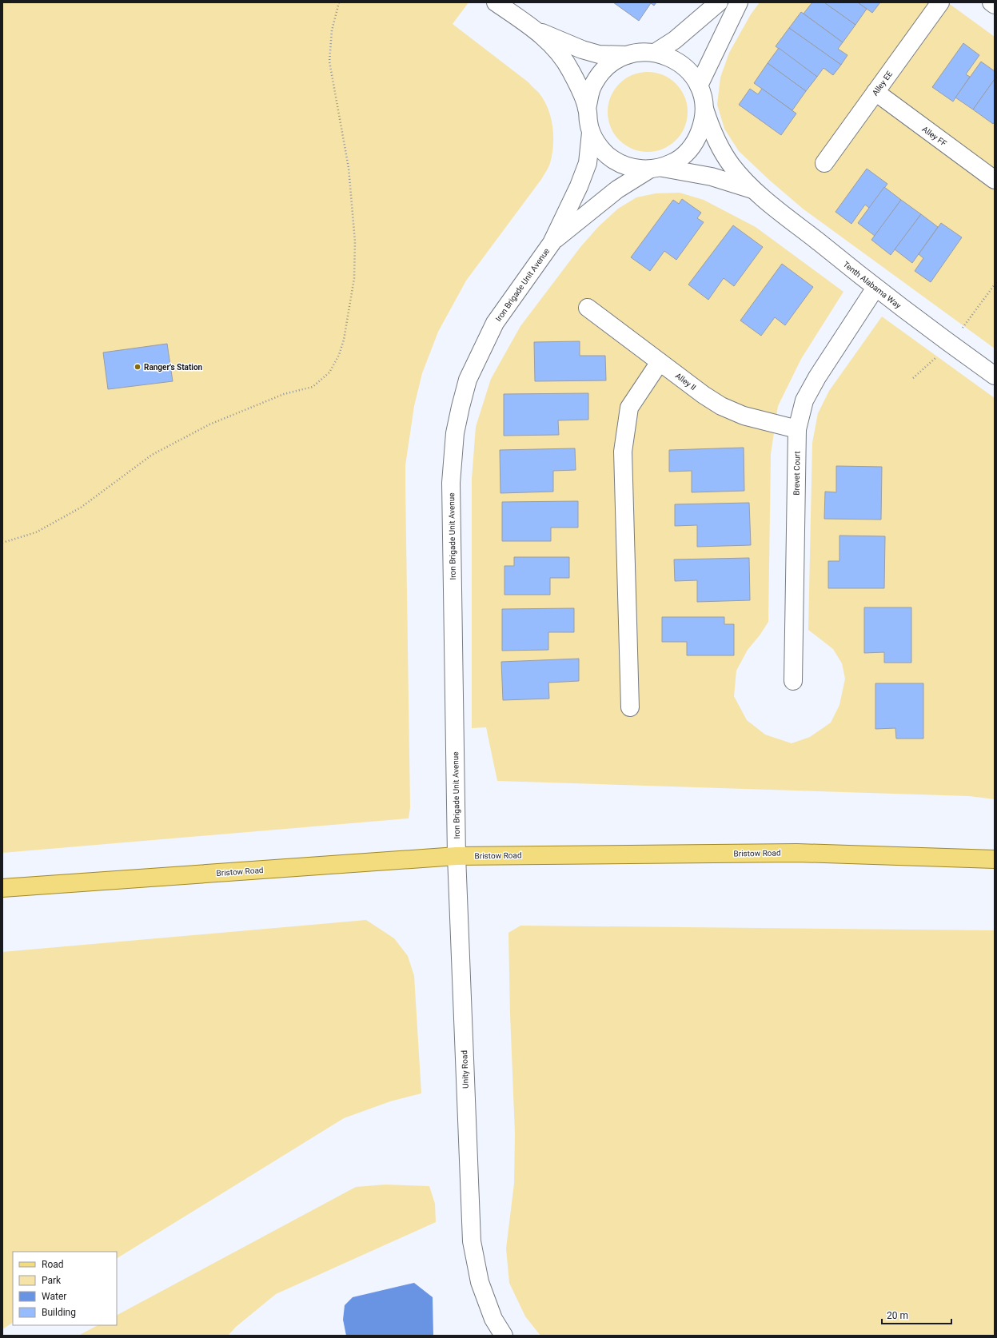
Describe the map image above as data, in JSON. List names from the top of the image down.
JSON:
{
  "streets": {
    "main road": ["Bristow Road"],
    "street": [
      "Alley EE",
      "Alley FF",
      "Iron Brigade Unit Avenue",
      "Tenth Alabama Way",
      "Alley II",
      "Brevet Court",
      "Unity Road"
    ]
  },
  "crossings": [
    ["Alley EE", "Alley FF"],
    ["Iron Brigade Unit Avenue", "Tenth Alabama Way"],
    ["Iron Brigade Unit Avenue", "Bristow Road"],
    ["Iron Brigade Unit Avenue", "Unity Road"],
    ["Tenth Alabama Way", "Brevet Court"],
    ["Alley II", "Brevet Court"],
    ["Bristow Road", "Unity Road"]
  ],
  "places": ["Ranger's Station"],
  "legend": [
    "Road",
    "Park",
    "Water",
    "Building"
  ],
  "scale_bar": "20 m"
}
